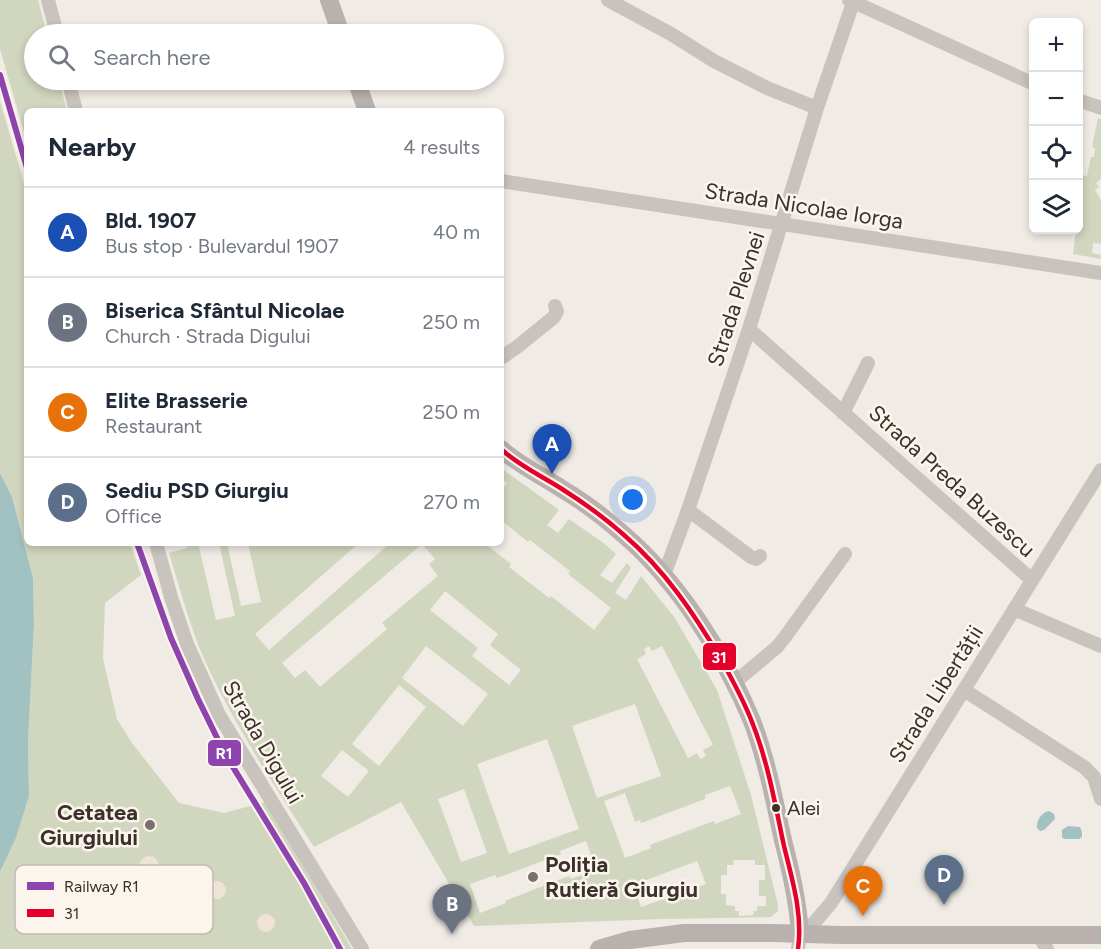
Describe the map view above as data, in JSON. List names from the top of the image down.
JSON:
{
  "streets": {
    "street": [
      "Strada Nicolae Iorga",
      "Strada Plevnei",
      "Strada Preda Buzescu",
      "Strada Libertății",
      "Strada Digului"
    ]
  },
  "crossings": [
    ["Strada Nicolae Iorga", "Strada Plevnei"],
    ["Strada Plevnei", "Strada Preda Buzescu"],
    ["Strada Preda Buzescu", "Strada Libertății"]
  ],
  "places": ["Alei", "Cetatea Giurgiului", "Poliția Rutieră Giurgiu"],
  "lines": ["rail line R1", "transit line 31"],
  "legend": ["Railway R1", "31"],
  "page": {
    "map_buttons": ["+", "−"],
    "search": "Search here",
    "heading": ["Nearby", "4 results"],
    "list": [
      {
        "mark": "A",
        "name": "Bld. 1907",
        "note": "Bus stop · Bulevardul 1907",
        "value": "40 m"
      },
      {
        "mark": "B",
        "name": "Biserica Sfântul Nicolae",
        "note": "Church · Strada Digului",
        "value": "250 m"
      },
      {
        "mark": "C",
        "name": "Elite Brasserie",
        "note": "Restaurant",
        "value": "250 m"
      },
      {
        "mark": "D",
        "name": "Sediu PSD Giurgiu",
        "note": "Office",
        "value": "270 m"
      }
    ],
    "pins": [
      "A",
      "D",
      "C",
      "B"
    ]
  }
}
